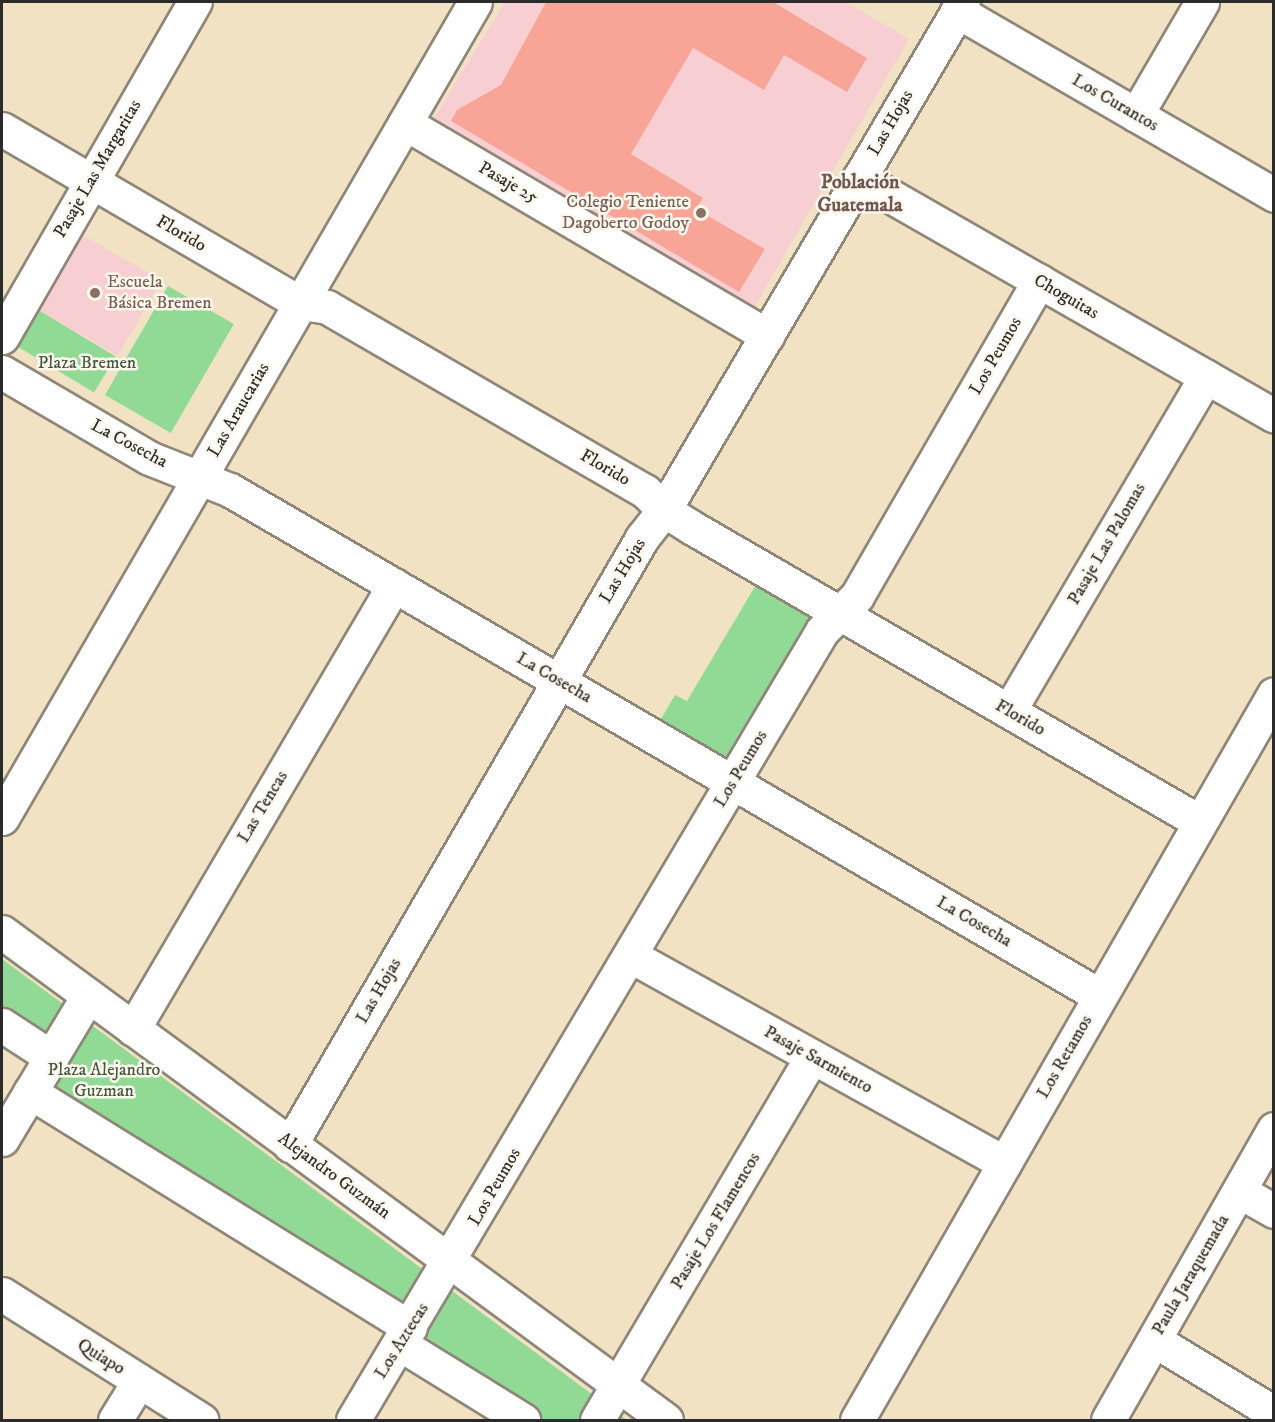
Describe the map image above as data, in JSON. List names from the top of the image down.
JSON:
{
  "streets": {
    "street": [
      "Los Curantos",
      "Las Hojas",
      "Pasaje Las Margaritas",
      "Pasaje 25",
      "Florido",
      "Choguitas",
      "Los Peumos",
      "Las Araucarias",
      "La Cosecha",
      "Pasaje Las Palomas",
      "Las Tencas",
      "Los Retamos",
      "Pasaje Sarmiento",
      "Alejandro Guzmán",
      "Pasaje Los Flamencos",
      "Paula Jaraquemada",
      "Los Aztecas",
      "Quiapo"
    ]
  },
  "crossings": [
    ["Los Curantos", "Las Hojas"],
    ["Las Hojas", "Pasaje 25"],
    ["Las Hojas", "Florido"],
    ["Las Hojas", "Choguitas"],
    ["Las Hojas", "La Cosecha"],
    ["Las Hojas", "Alejandro Guzmán"],
    ["Pasaje Las Margaritas", "Florido"],
    ["Pasaje 25", "Las Araucarias"],
    ["Florido", "Los Peumos"],
    ["Florido", "Las Araucarias"],
    ["Florido", "Pasaje Las Palomas"],
    ["Florido", "Los Retamos"],
    ["Choguitas", "Los Peumos"],
    ["Choguitas", "Pasaje Las Palomas"],
    ["Los Peumos", "La Cosecha"],
    ["Los Peumos", "Pasaje Sarmiento"],
    ["Los Peumos", "Alejandro Guzmán"],
    ["Los Peumos", "Los Aztecas"],
    ["Las Araucarias", "La Cosecha"],
    ["La Cosecha", "Las Tencas"],
    ["La Cosecha", "Los Retamos"],
    ["Las Tencas", "Alejandro Guzmán"],
    ["Los Retamos", "Pasaje Sarmiento"],
    ["Pasaje Sarmiento", "Pasaje Los Flamencos"],
    ["Alejandro Guzmán", "Pasaje Los Flamencos"],
    ["Alejandro Guzmán", "Los Aztecas"]
  ],
  "districts": ["Población Guatemala"],
  "parks": ["Plaza Bremen", "Plaza Alejandro Guzman"],
  "places": ["Colegio Teniente Dagoberto Godoy", "Escuela Básica Bremen"]
}
